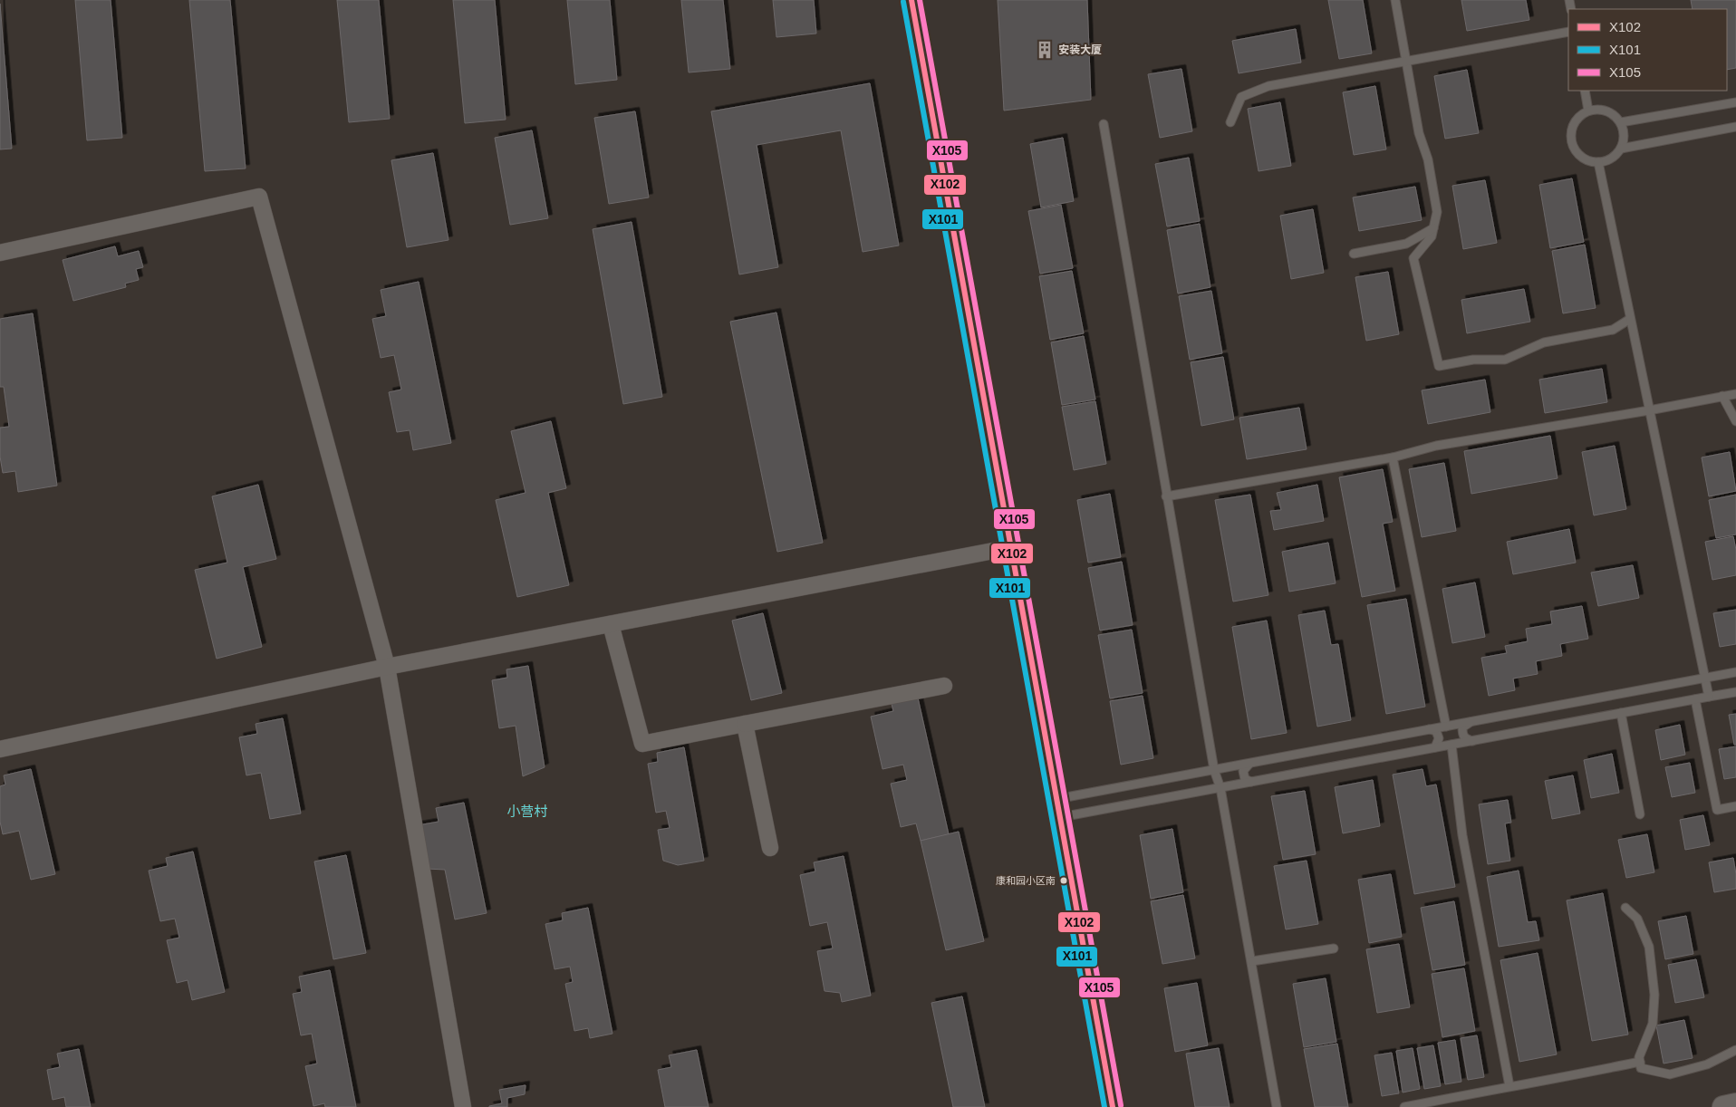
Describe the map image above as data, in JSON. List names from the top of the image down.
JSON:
{
  "districts": ["小营村"],
  "places": {
    "building": ["安装大厦"],
    "other": ["康和园小区南"]
  },
  "lines": ["transit line X102", "transit line X105", "transit line X101"],
  "legend": ["X102", "X101", "X105"]
}
